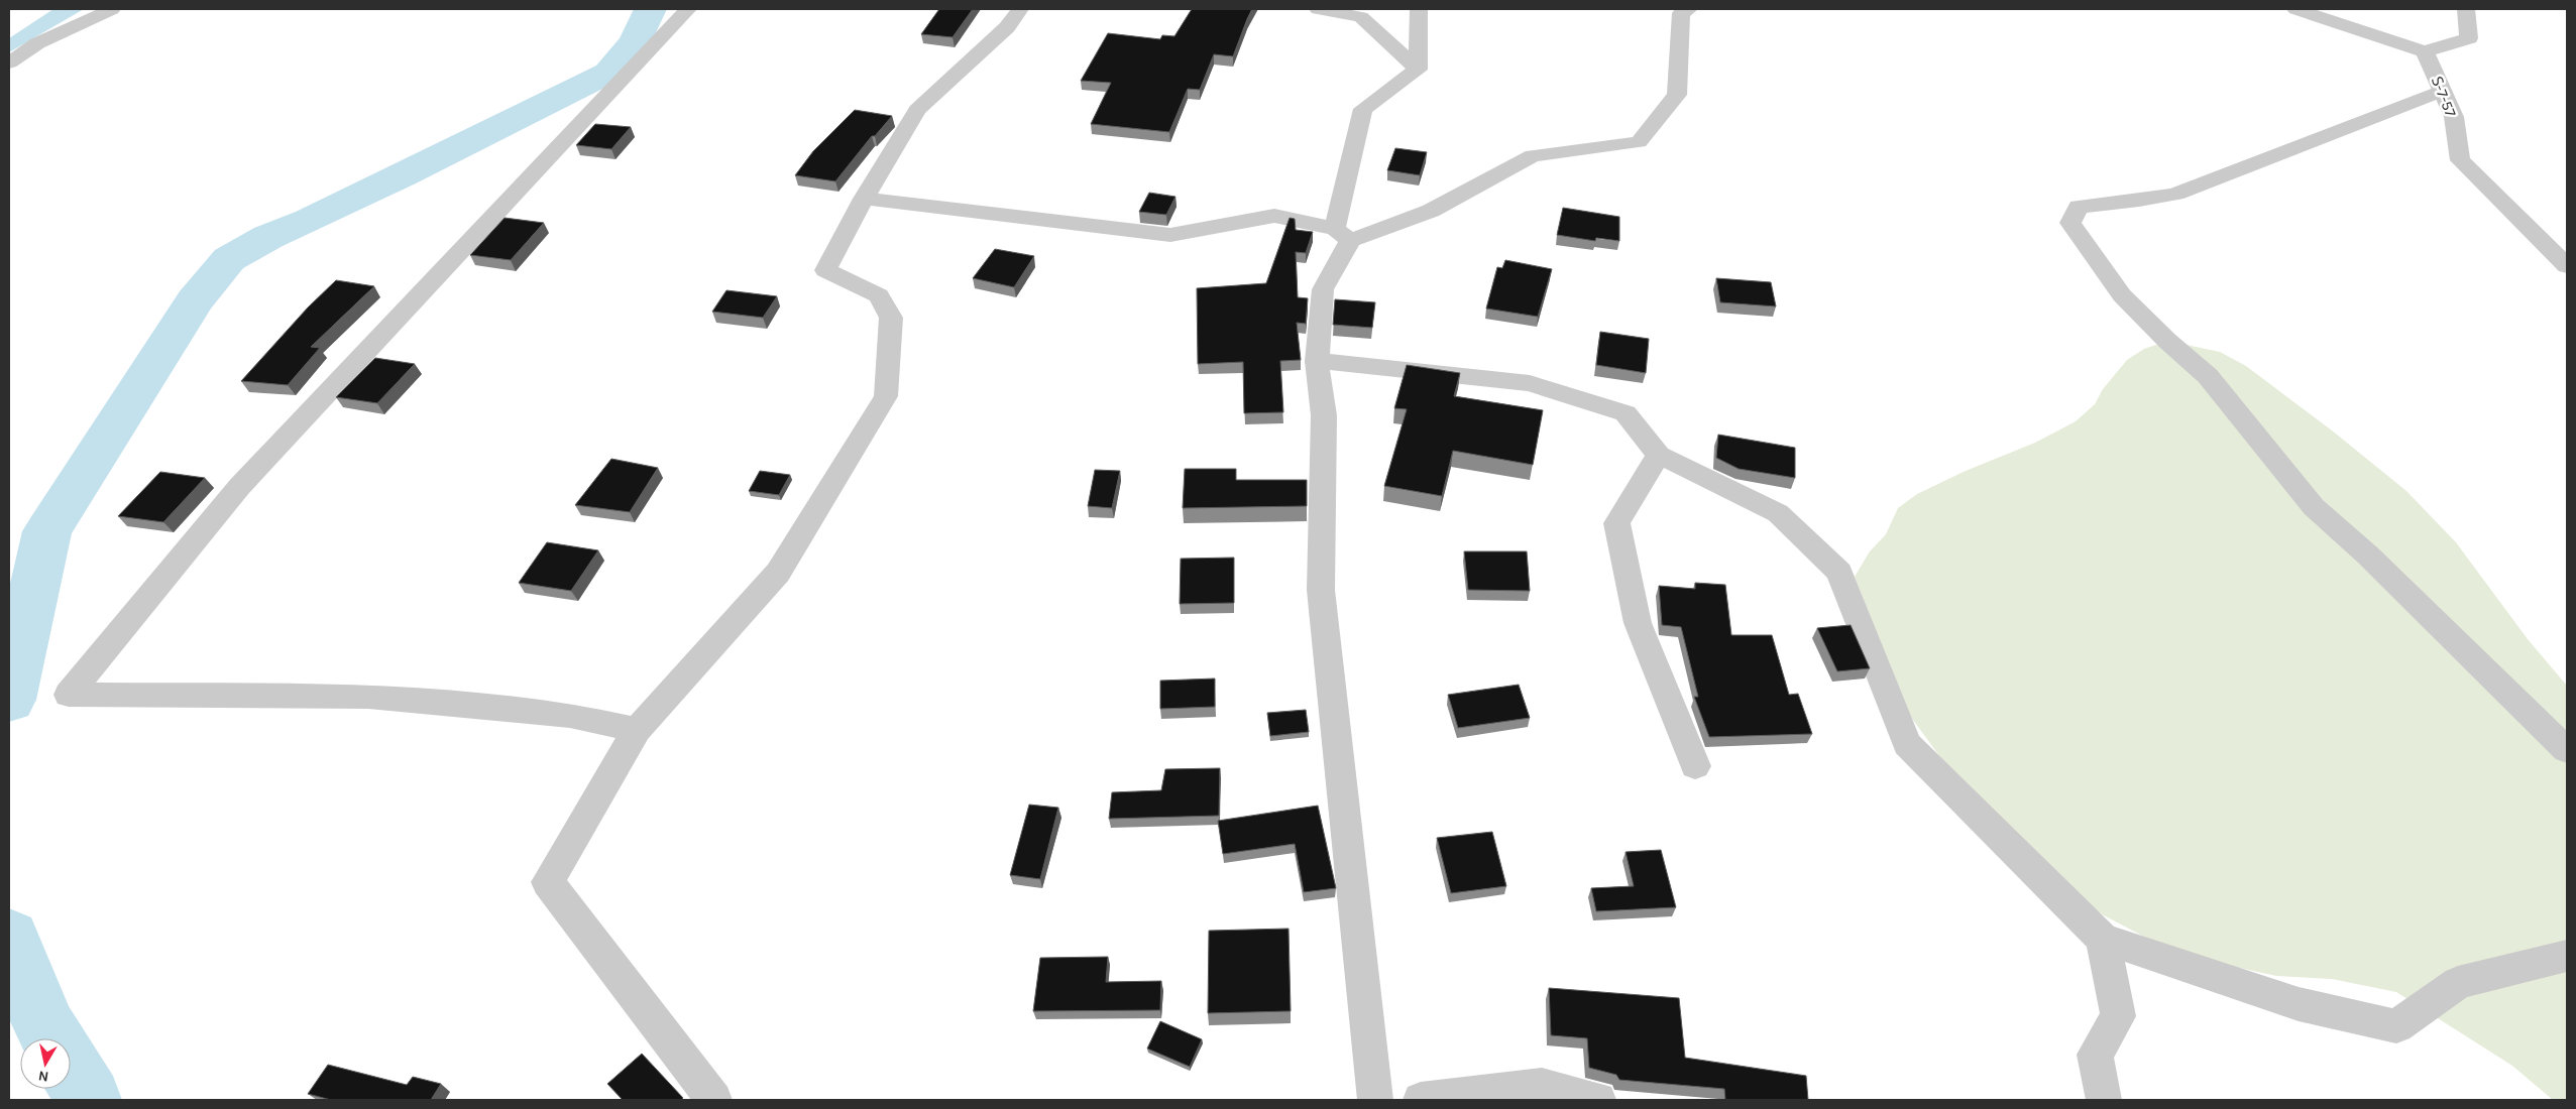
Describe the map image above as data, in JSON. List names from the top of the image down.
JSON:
{
  "streets": {
    "street": ["Տ-7-57"]
  },
  "north": "bottom"
}
